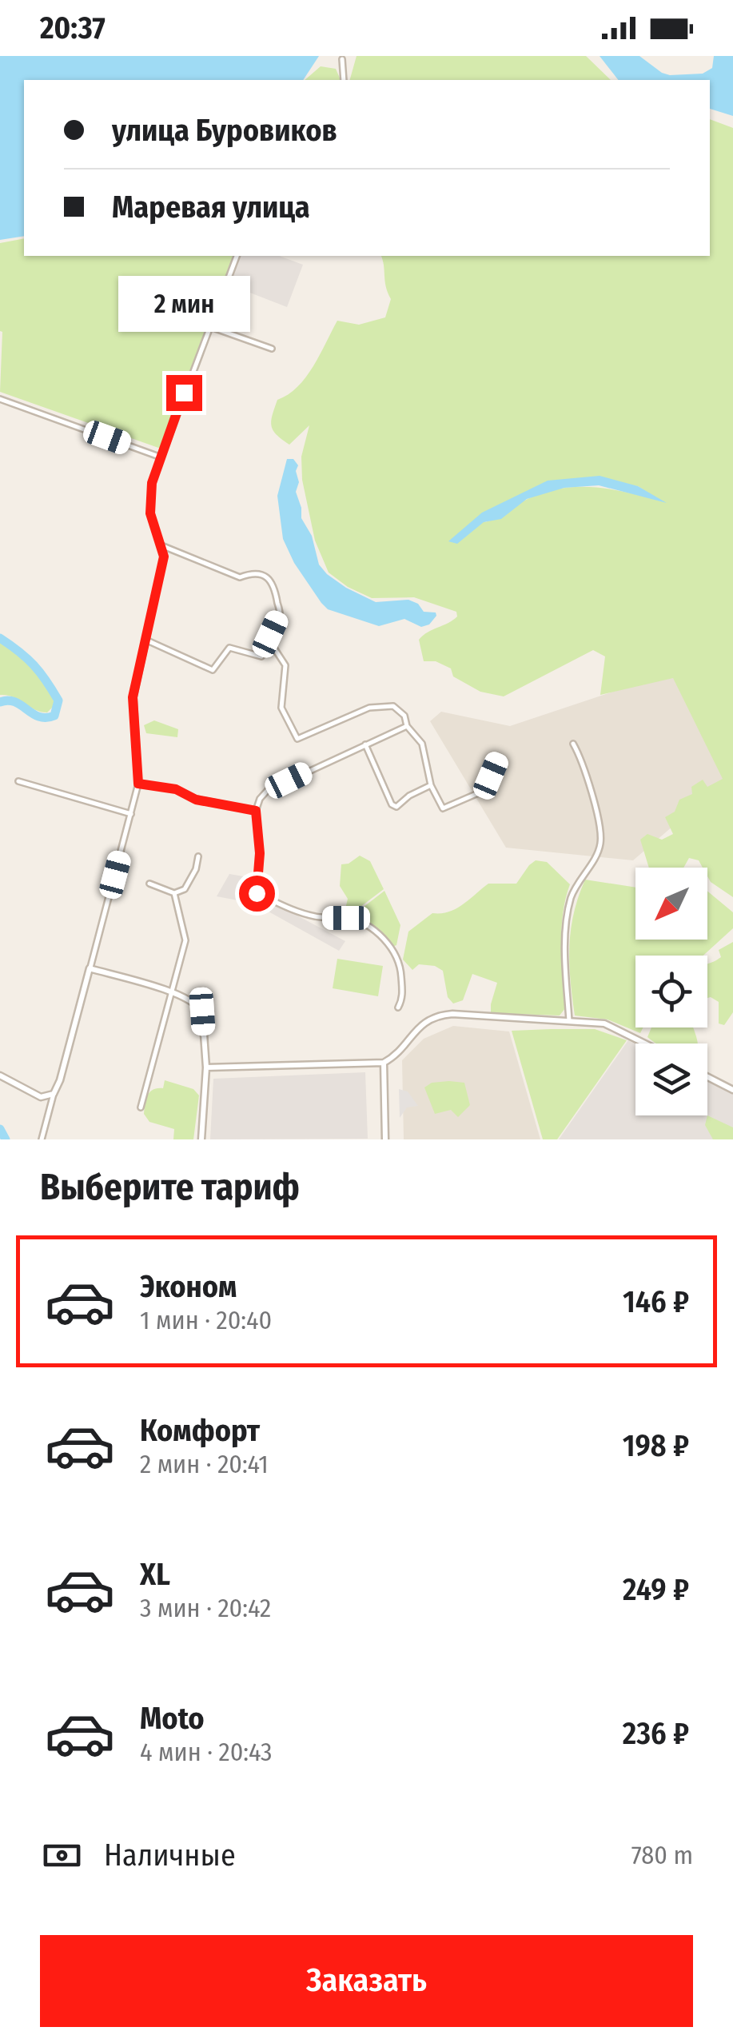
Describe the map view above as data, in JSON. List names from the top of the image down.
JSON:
{
  "north": "bottom left",
  "page": {
    "status": "20:37",
    "banner": ["улица Буровиков", "Маревая улица"],
    "bubble": "2 мин",
    "heading": "Выберите тариф",
    "list": [
      {
        "name": "Эконом",
        "note": "1 мин · 20:40",
        "value": "146 ₽"
      },
      {
        "name": "Комфорт",
        "note": "2 мин · 20:41",
        "value": "198 ₽"
      },
      {
        "name": "XL",
        "note": "3 мин · 20:42",
        "value": "249 ₽"
      },
      {
        "name": "Moto",
        "note": "4 мин · 20:43",
        "value": "236 ₽"
      }
    ],
    "pay": ["Наличные", "780 m"],
    "buttons": "Заказать"
  }
}
